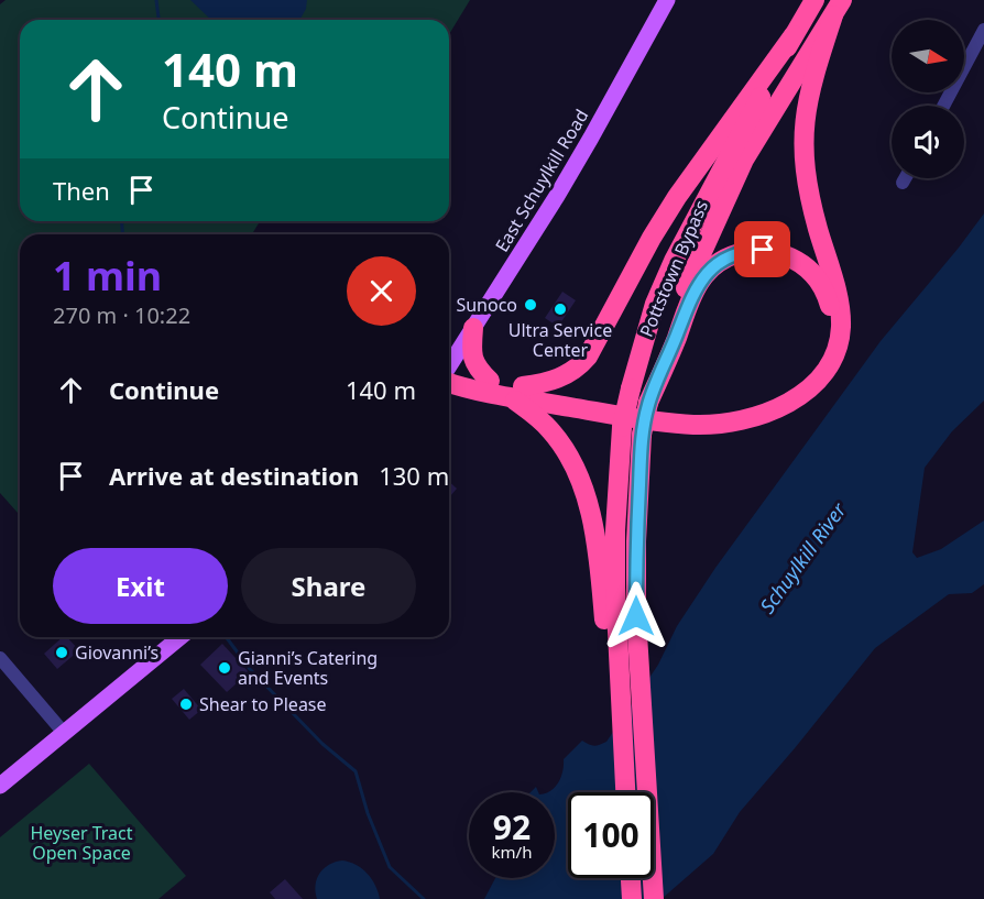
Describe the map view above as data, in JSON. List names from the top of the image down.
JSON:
{
  "streets": {
    "highway": ["Pottstown Bypass"],
    "main road": ["East Schuylkill Road"]
  },
  "water": ["Schuylkill River"],
  "parks": ["Heyser Tract Open Space"],
  "places": [
    "Sunoco",
    "Ultra Service Center",
    "Giovanni’s",
    "Gianni’s Catering and Events",
    "Shear to Please"
  ],
  "north": "right",
  "page": {
    "turn": ["140 m", "Continue"],
    "then": "Then",
    "heading": ["1 min", "270 m · 10:22"],
    "list": [
      {
        "name": "Continue",
        "value": "140 m"
      },
      {
        "name": "Arrive at destination",
        "value": "130 m"
      }
    ],
    "buttons": ["Exit", "Share"],
    "speed": "92 km/h",
    "limit": "100"
  }
}
